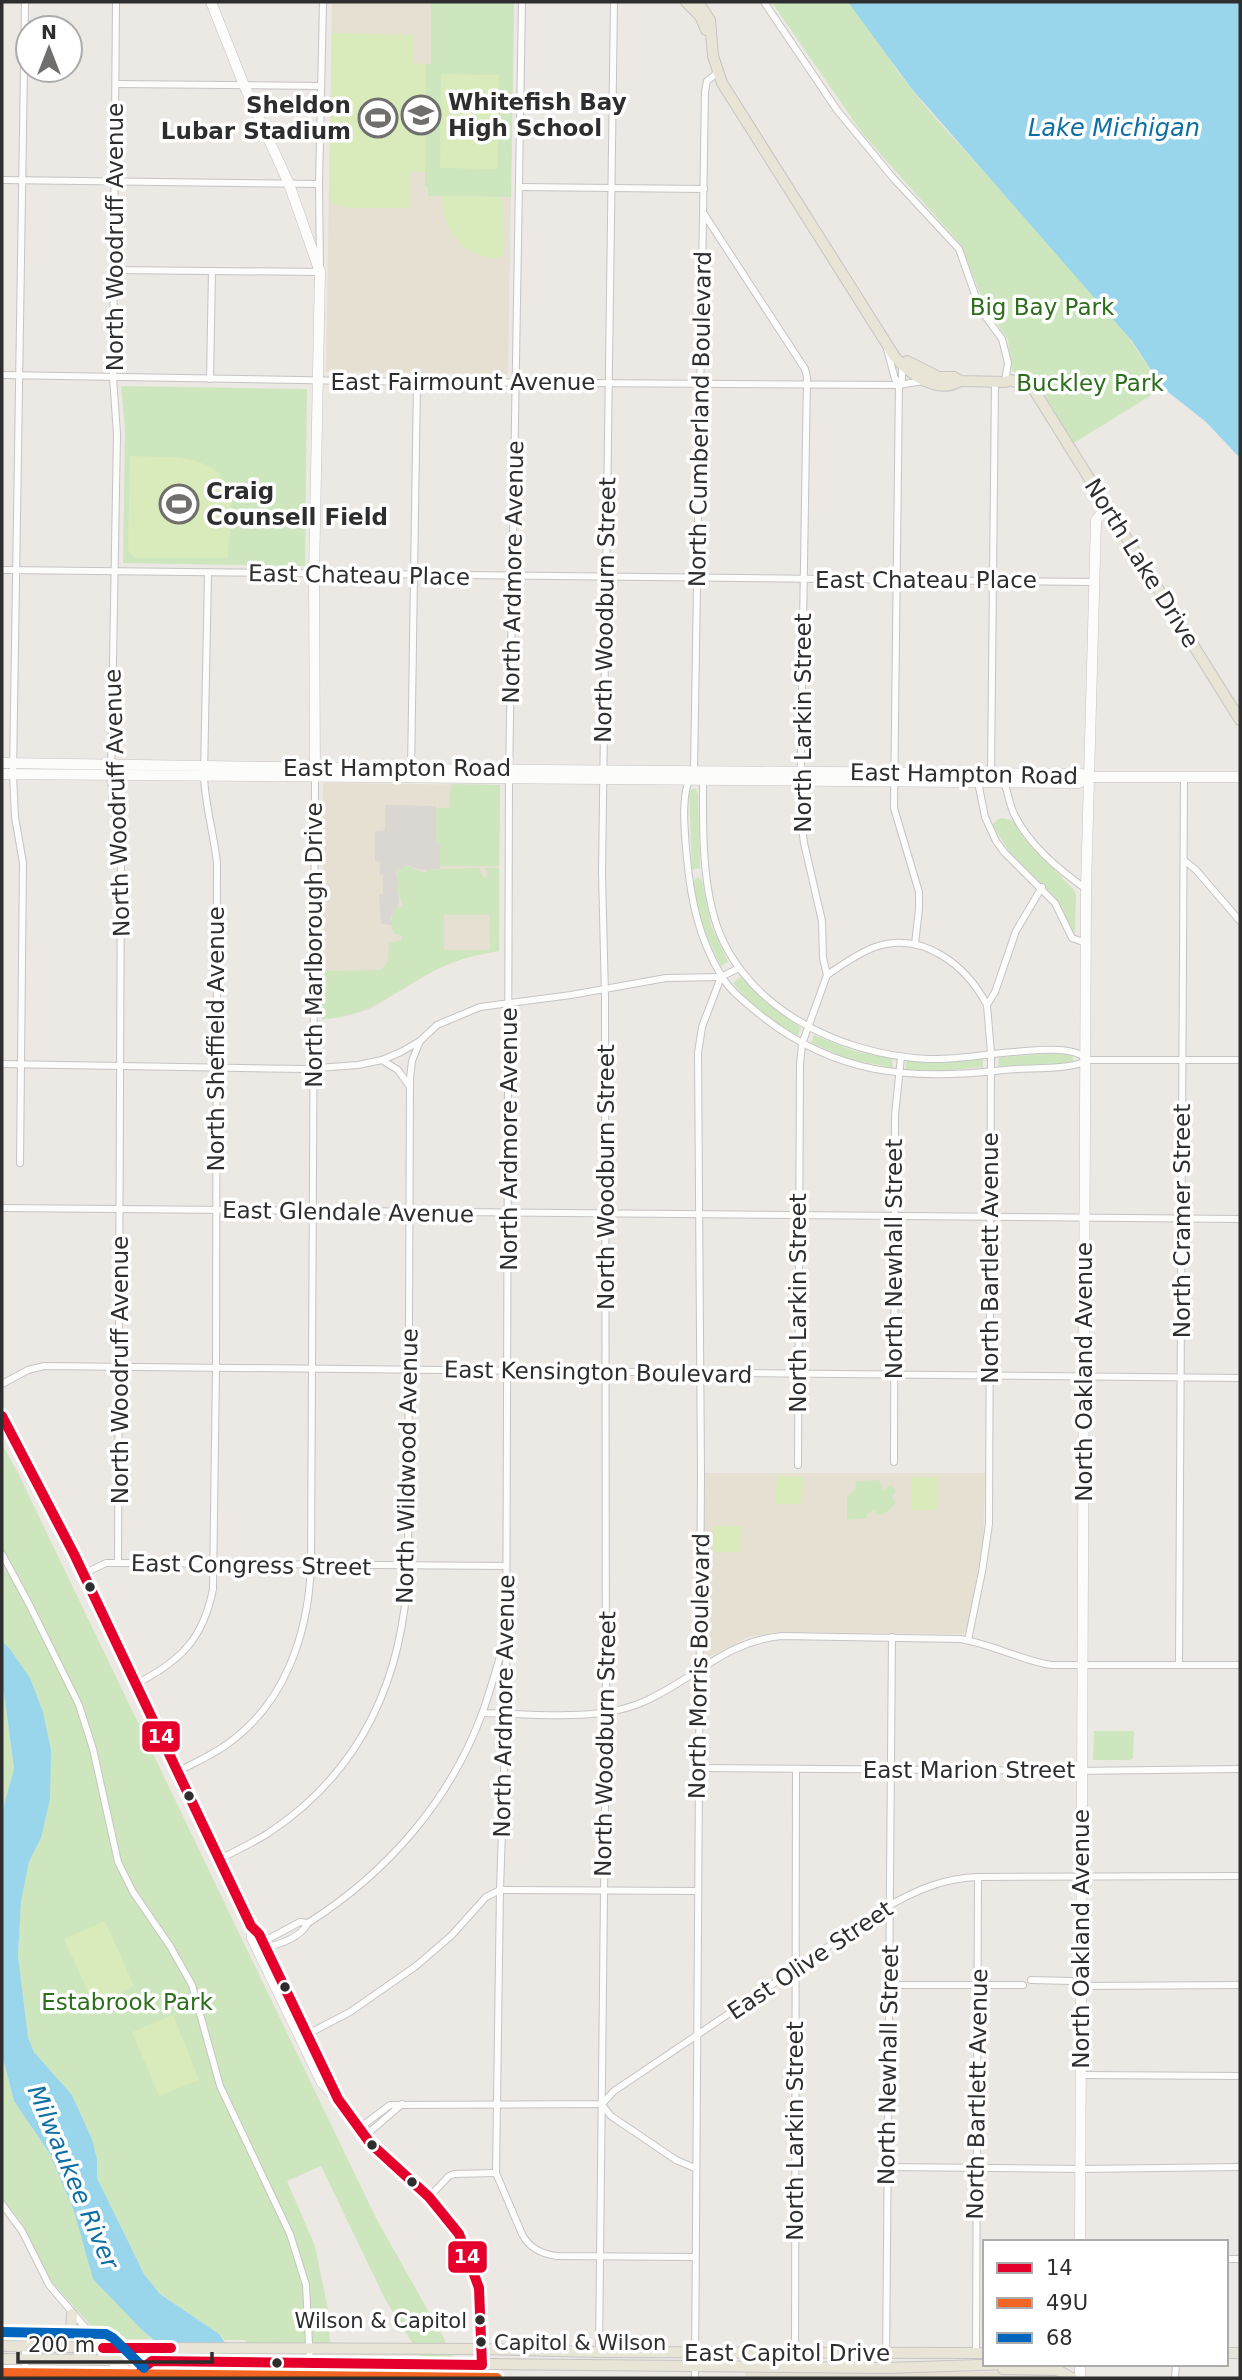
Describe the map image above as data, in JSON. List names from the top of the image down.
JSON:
{
  "streets": {
    "main road": [
      "North Lake Drive",
      "East Hampton Road",
      "North Marlborough Drive",
      "North Oakland Avenue",
      "East Capitol Drive"
    ],
    "street": [
      "North Woodruff Avenue",
      "East Fairmount Avenue",
      "North Cumberland Boulevard",
      "North Ardmore Avenue",
      "East Chateau Place",
      "North Woodburn Street",
      "North Larkin Street",
      "North Sheffield Avenue",
      "East Glendale Avenue",
      "North Cramer Street",
      "North Bartlett Avenue",
      "North Newhall Street",
      "East Kensington Boulevard",
      "North Wildwood Avenue",
      "East Congress Street",
      "North Morris Boulevard",
      "East Marion Street",
      "East Olive Street"
    ]
  },
  "crossings": [
    ["North Woodruff Avenue", "East Fairmount Avenue"],
    ["North Woodruff Avenue", "East Chateau Place"],
    ["North Woodruff Avenue", "East Hampton Road"],
    ["North Woodruff Avenue", "East Glendale Avenue"],
    ["North Woodruff Avenue", "East Kensington Boulevard"],
    ["North Woodruff Avenue", "East Congress Street"],
    ["East Fairmount Avenue", "North Cumberland Boulevard"],
    ["East Fairmount Avenue", "North Ardmore Avenue"],
    ["East Fairmount Avenue", "North Woodburn Street"],
    ["East Fairmount Avenue", "North Larkin Street"],
    ["East Fairmount Avenue", "North Marlborough Drive"],
    ["North Cumberland Boulevard", "East Chateau Place"],
    ["North Cumberland Boulevard", "North Larkin Street"],
    ["North Cumberland Boulevard", "East Hampton Road"],
    ["North Lake Drive", "North Oakland Avenue"],
    ["North Ardmore Avenue", "East Chateau Place"],
    ["North Ardmore Avenue", "North Woodburn Street"],
    ["North Ardmore Avenue", "East Hampton Road"],
    ["North Ardmore Avenue", "East Glendale Avenue"],
    ["North Ardmore Avenue", "East Kensington Boulevard"],
    ["North Ardmore Avenue", "East Congress Street"],
    ["East Chateau Place", "North Woodburn Street"],
    ["East Chateau Place", "North Larkin Street"],
    ["East Chateau Place", "North Marlborough Drive"],
    ["East Chateau Place", "North Sheffield Avenue"],
    ["East Chateau Place", "North Oakland Avenue"],
    ["North Woodburn Street", "East Hampton Road"],
    ["North Woodburn Street", "East Glendale Avenue"],
    ["North Woodburn Street", "East Kensington Boulevard"],
    ["North Woodburn Street", "East Olive Street"],
    ["North Woodburn Street", "East Capitol Drive"],
    ["North Larkin Street", "East Hampton Road"],
    ["North Larkin Street", "East Glendale Avenue"],
    ["North Larkin Street", "East Kensington Boulevard"],
    ["North Larkin Street", "East Marion Street"],
    ["North Larkin Street", "East Olive Street"],
    ["North Larkin Street", "East Capitol Drive"],
    ["East Hampton Road", "North Marlborough Drive"],
    ["East Hampton Road", "North Sheffield Avenue"],
    ["East Hampton Road", "North Oakland Avenue"],
    ["North Marlborough Drive", "East Glendale Avenue"],
    ["North Marlborough Drive", "East Kensington Boulevard"],
    ["North Marlborough Drive", "East Congress Street"],
    ["North Sheffield Avenue", "East Glendale Avenue"],
    ["North Sheffield Avenue", "East Kensington Boulevard"],
    ["North Sheffield Avenue", "East Congress Street"],
    ["East Glendale Avenue", "North Cramer Street"],
    ["East Glendale Avenue", "North Bartlett Avenue"],
    ["East Glendale Avenue", "North Newhall Street"],
    ["East Glendale Avenue", "North Oakland Avenue"],
    ["East Glendale Avenue", "North Wildwood Avenue"],
    ["East Glendale Avenue", "North Morris Boulevard"],
    ["North Cramer Street", "East Kensington Boulevard"],
    ["North Bartlett Avenue", "East Kensington Boulevard"],
    ["North Bartlett Avenue", "East Olive Street"],
    ["North Bartlett Avenue", "East Capitol Drive"],
    ["North Newhall Street", "East Kensington Boulevard"],
    ["North Newhall Street", "East Marion Street"],
    ["North Newhall Street", "East Olive Street"],
    ["North Newhall Street", "East Capitol Drive"],
    ["East Kensington Boulevard", "North Oakland Avenue"],
    ["East Kensington Boulevard", "North Wildwood Avenue"],
    ["East Kensington Boulevard", "North Morris Boulevard"],
    ["North Oakland Avenue", "East Marion Street"],
    ["North Oakland Avenue", "East Olive Street"],
    ["North Wildwood Avenue", "East Congress Street"],
    ["North Morris Boulevard", "East Marion Street"],
    ["North Morris Boulevard", "East Olive Street"],
    ["North Morris Boulevard", "East Capitol Drive"]
  ],
  "water": ["Lake Michigan", "Milwaukee River"],
  "parks": ["Big Bay Park", "Buckley Park", "Estabrook Park"],
  "places": {
    "school or university": ["Whitefish Bay High School"],
    "sports": ["Sheldon Lubar Stadium", "Craig Counsell Field"],
    "other": ["Wilson & Capitol", "Capitol & Wilson"]
  },
  "lines": ["transit line 14", "transit line 68", "transit line 49U"],
  "legend": ["14", "49U", "68"],
  "scale_bar": "200 m",
  "north": "top"
}
